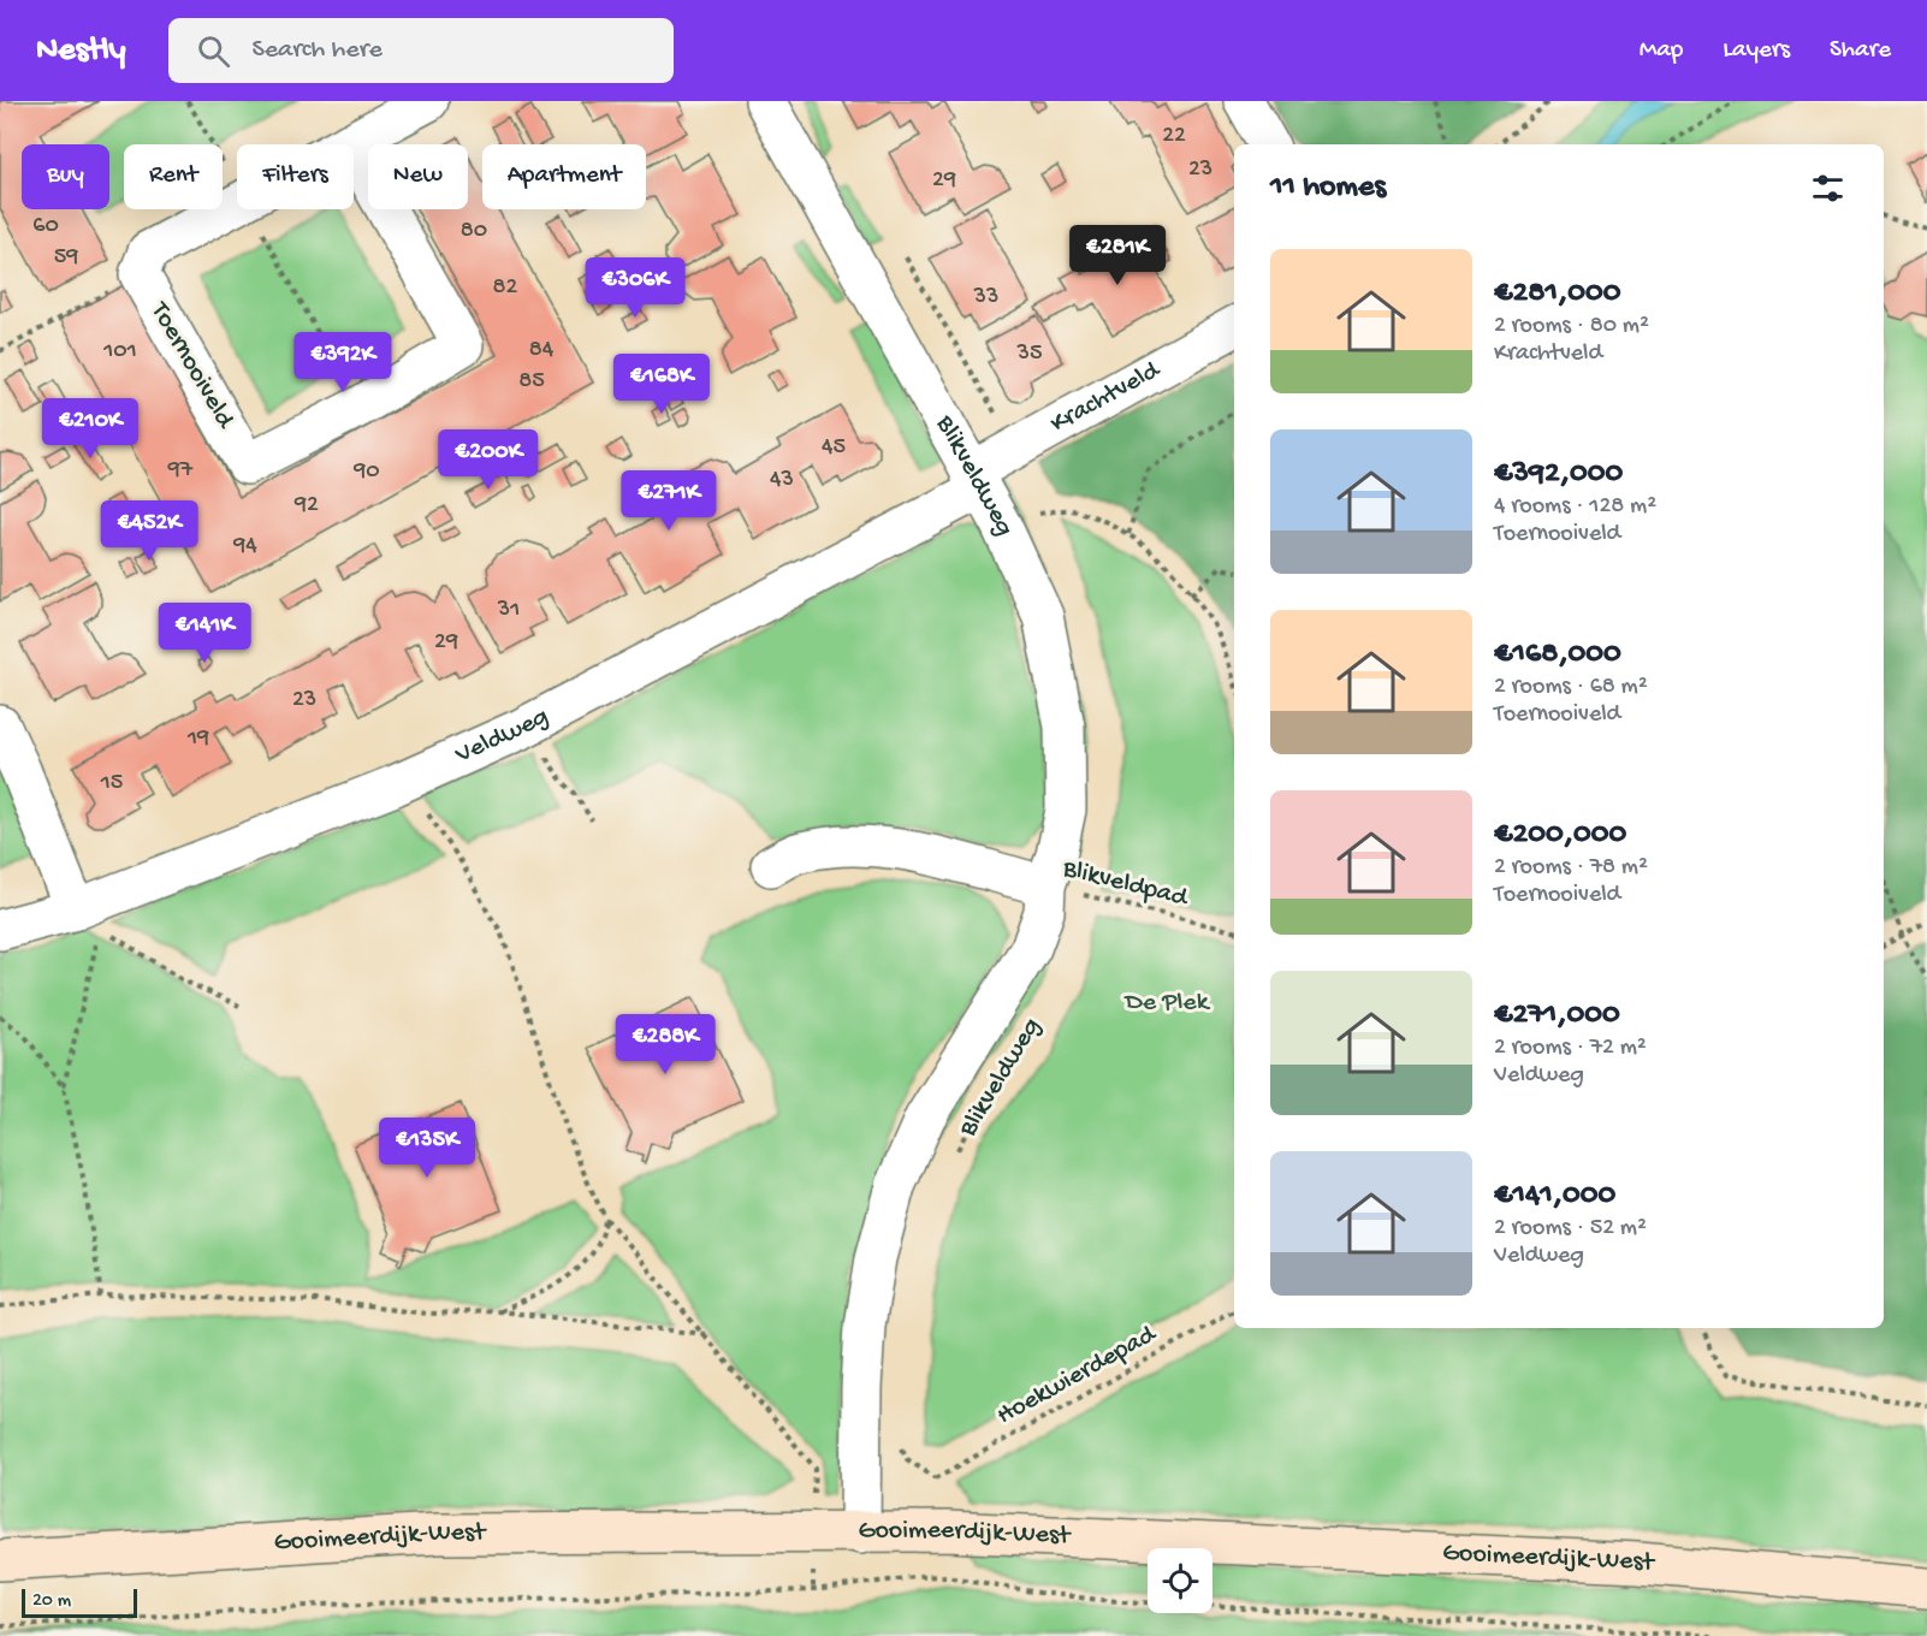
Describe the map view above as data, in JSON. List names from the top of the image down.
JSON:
{
  "streets": {
    "street": [
      "Toernooiveld",
      "Krachtveld",
      "Blikveldweg",
      "Veldweg",
      "Gooimeerdijk-West"
    ],
    "path": ["Blikveldpad", "Hoekwierdepad"]
  },
  "crossings": [
    ["Krachtveld", "Blikveldweg"],
    ["Krachtveld", "Veldweg"],
    ["Blikveldweg", "Veldweg"],
    ["Blikveldweg", "Blikveldpad"],
    ["Blikveldweg", "Gooimeerdijk-West"]
  ],
  "parks": ["De Plek"],
  "house_numbers": [
    "22",
    "23",
    "29",
    "60",
    "80",
    "59",
    "82",
    "33",
    "84",
    "101",
    "35",
    "85",
    "45",
    "97",
    "90",
    "43",
    "92",
    "94",
    "31",
    "29",
    "23",
    "19",
    "15"
  ],
  "scale_bar": "20 m",
  "page": {
    "header": "Nestly",
    "search": "Search here",
    "nav": ["Map", "Layers", "Share"],
    "chip": [
      "Buy",
      "Rent",
      "Filters",
      "New",
      "Apartment"
    ],
    "heading": "11 homes",
    "price": [
      "€281K",
      "€306K",
      "€392K",
      "€168K",
      "€210K",
      "€200K",
      "€271K",
      "€452K",
      "€141K",
      "€288K",
      "€135K"
    ],
    "list": [
      {
        "name": "€281,000",
        "note": "2 rooms · 80 m² · Krachtveld"
      },
      {
        "name": "€392,000",
        "note": "4 rooms · 128 m² · Toernooiveld"
      },
      {
        "name": "€168,000",
        "note": "2 rooms · 68 m² · Toernooiveld"
      },
      {
        "name": "€200,000",
        "note": "2 rooms · 78 m² · Toernooiveld"
      },
      {
        "name": "€271,000",
        "note": "2 rooms · 72 m² · Veldweg"
      },
      {
        "name": "€141,000",
        "note": "2 rooms · 52 m² · Veldweg"
      }
    ],
    "scale": "20 m"
  }
}
